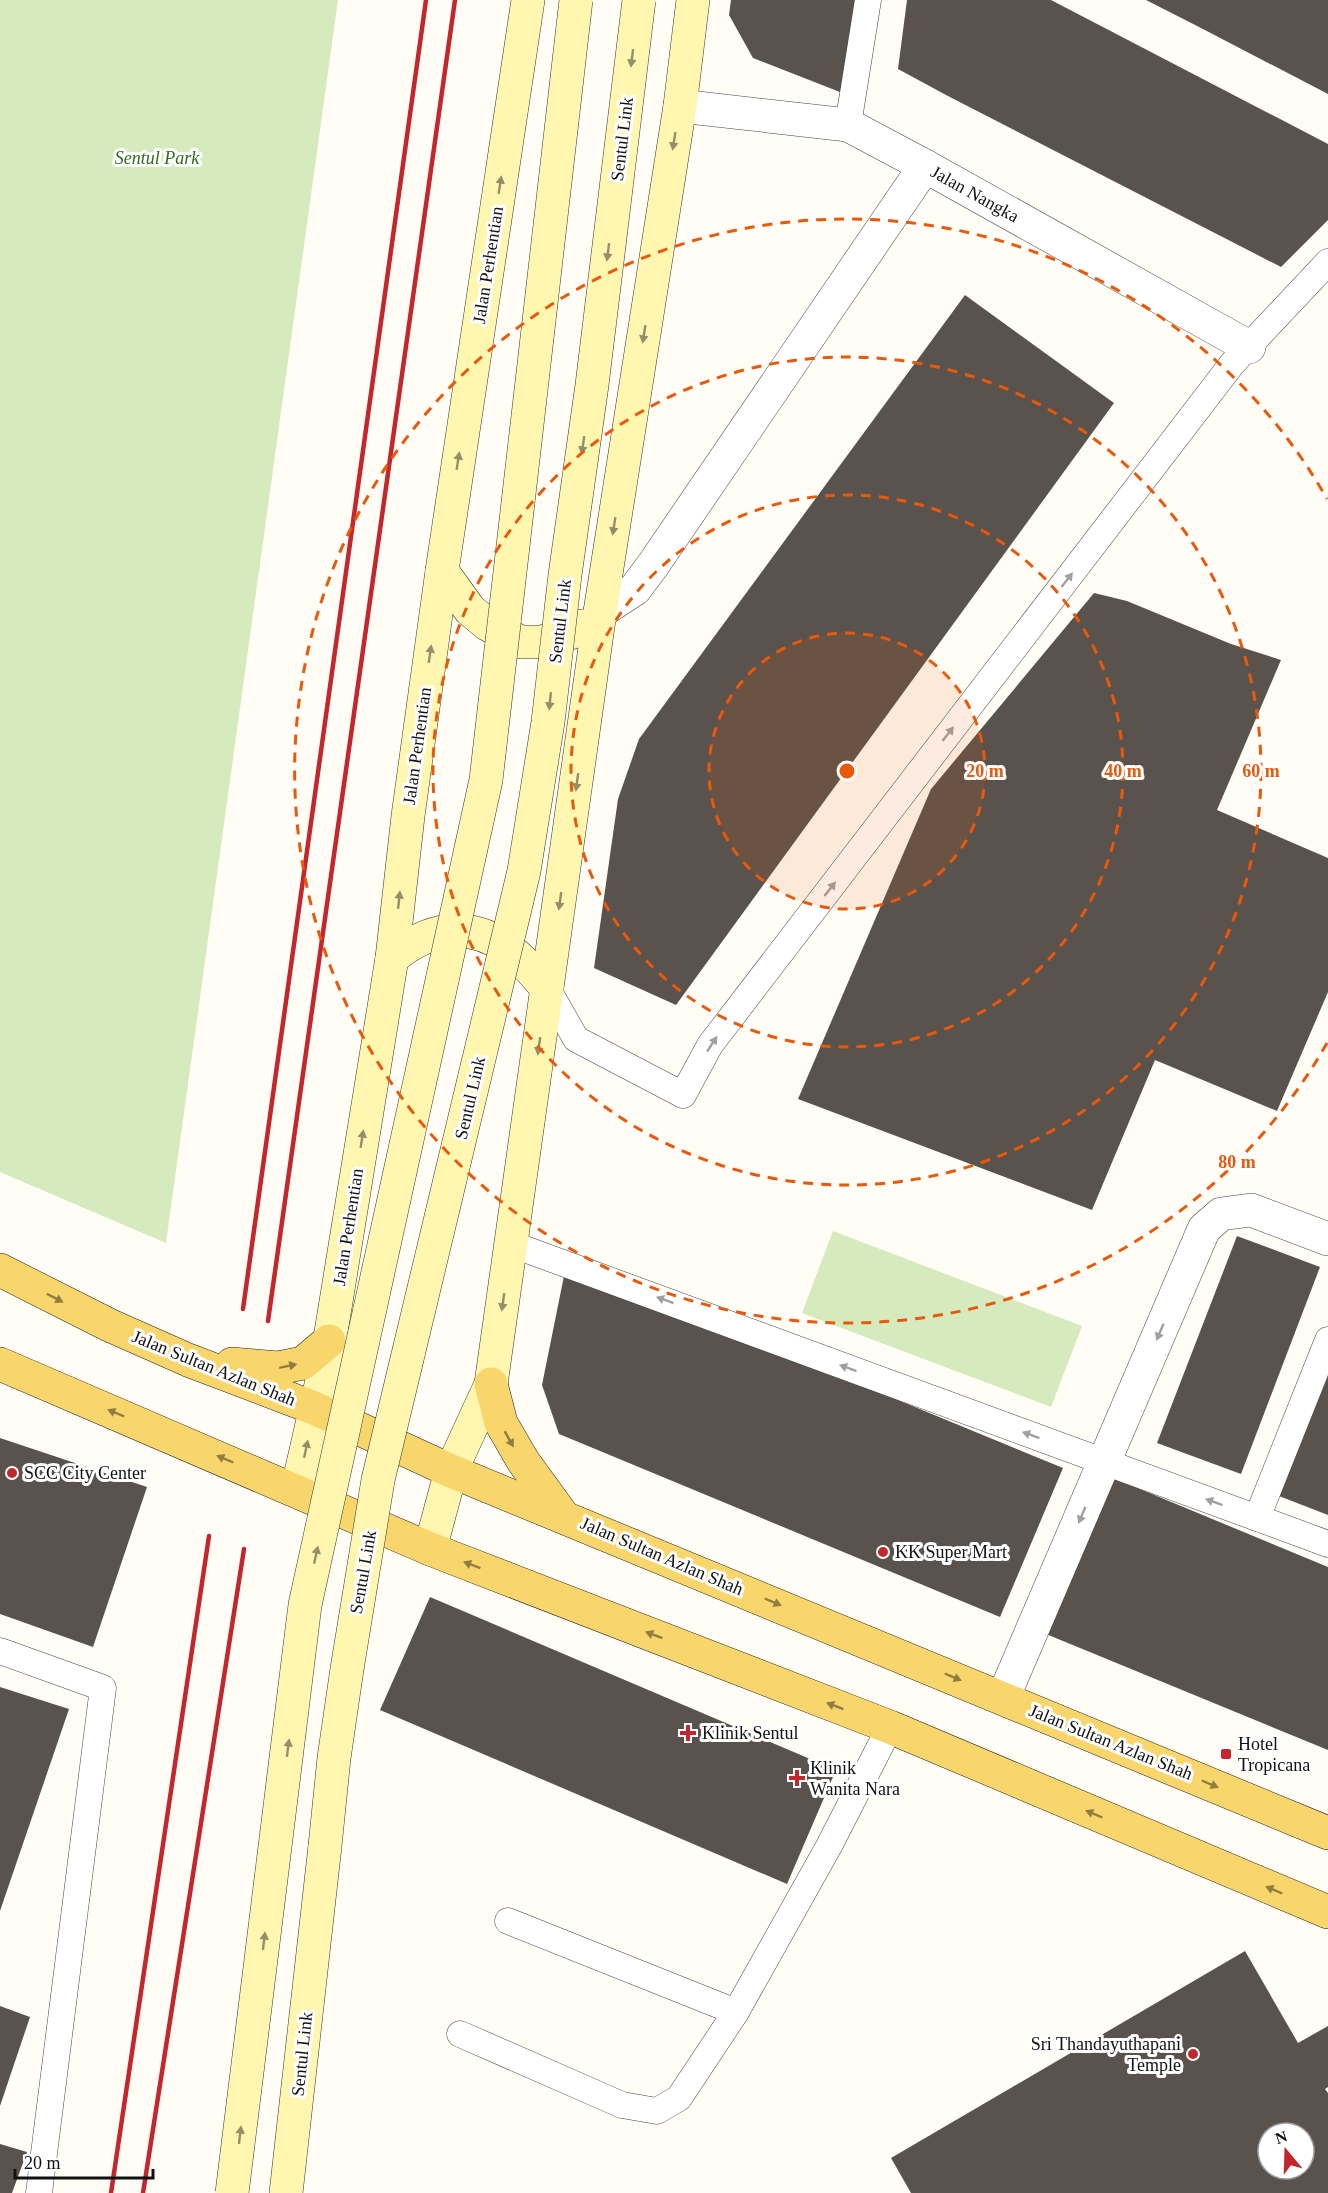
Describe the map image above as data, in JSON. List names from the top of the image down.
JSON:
{
  "streets": {
    "main road": ["Sentul Link", "Jalan Perhentian", "Jalan Sultan Azlan Shah"],
    "street": ["Jalan Nangka"]
  },
  "crossings": [
    ["Jalan Perhentian", "Jalan Sultan Azlan Shah"]
  ],
  "parks": ["Sentul Park"],
  "places": {
    "other": ["SCC City Center", "KK Super Mart", "Sri Thandayuthapani Temple"],
    "health": ["Klinik Sentul", "Klinik Wanita Nara"],
    "transit": ["Hotel Tropicana"]
  },
  "scale_bar": "20 m",
  "north": "top",
  "rings": [
    "20 m",
    "40 m",
    "60 m",
    "80 m"
  ]
}
